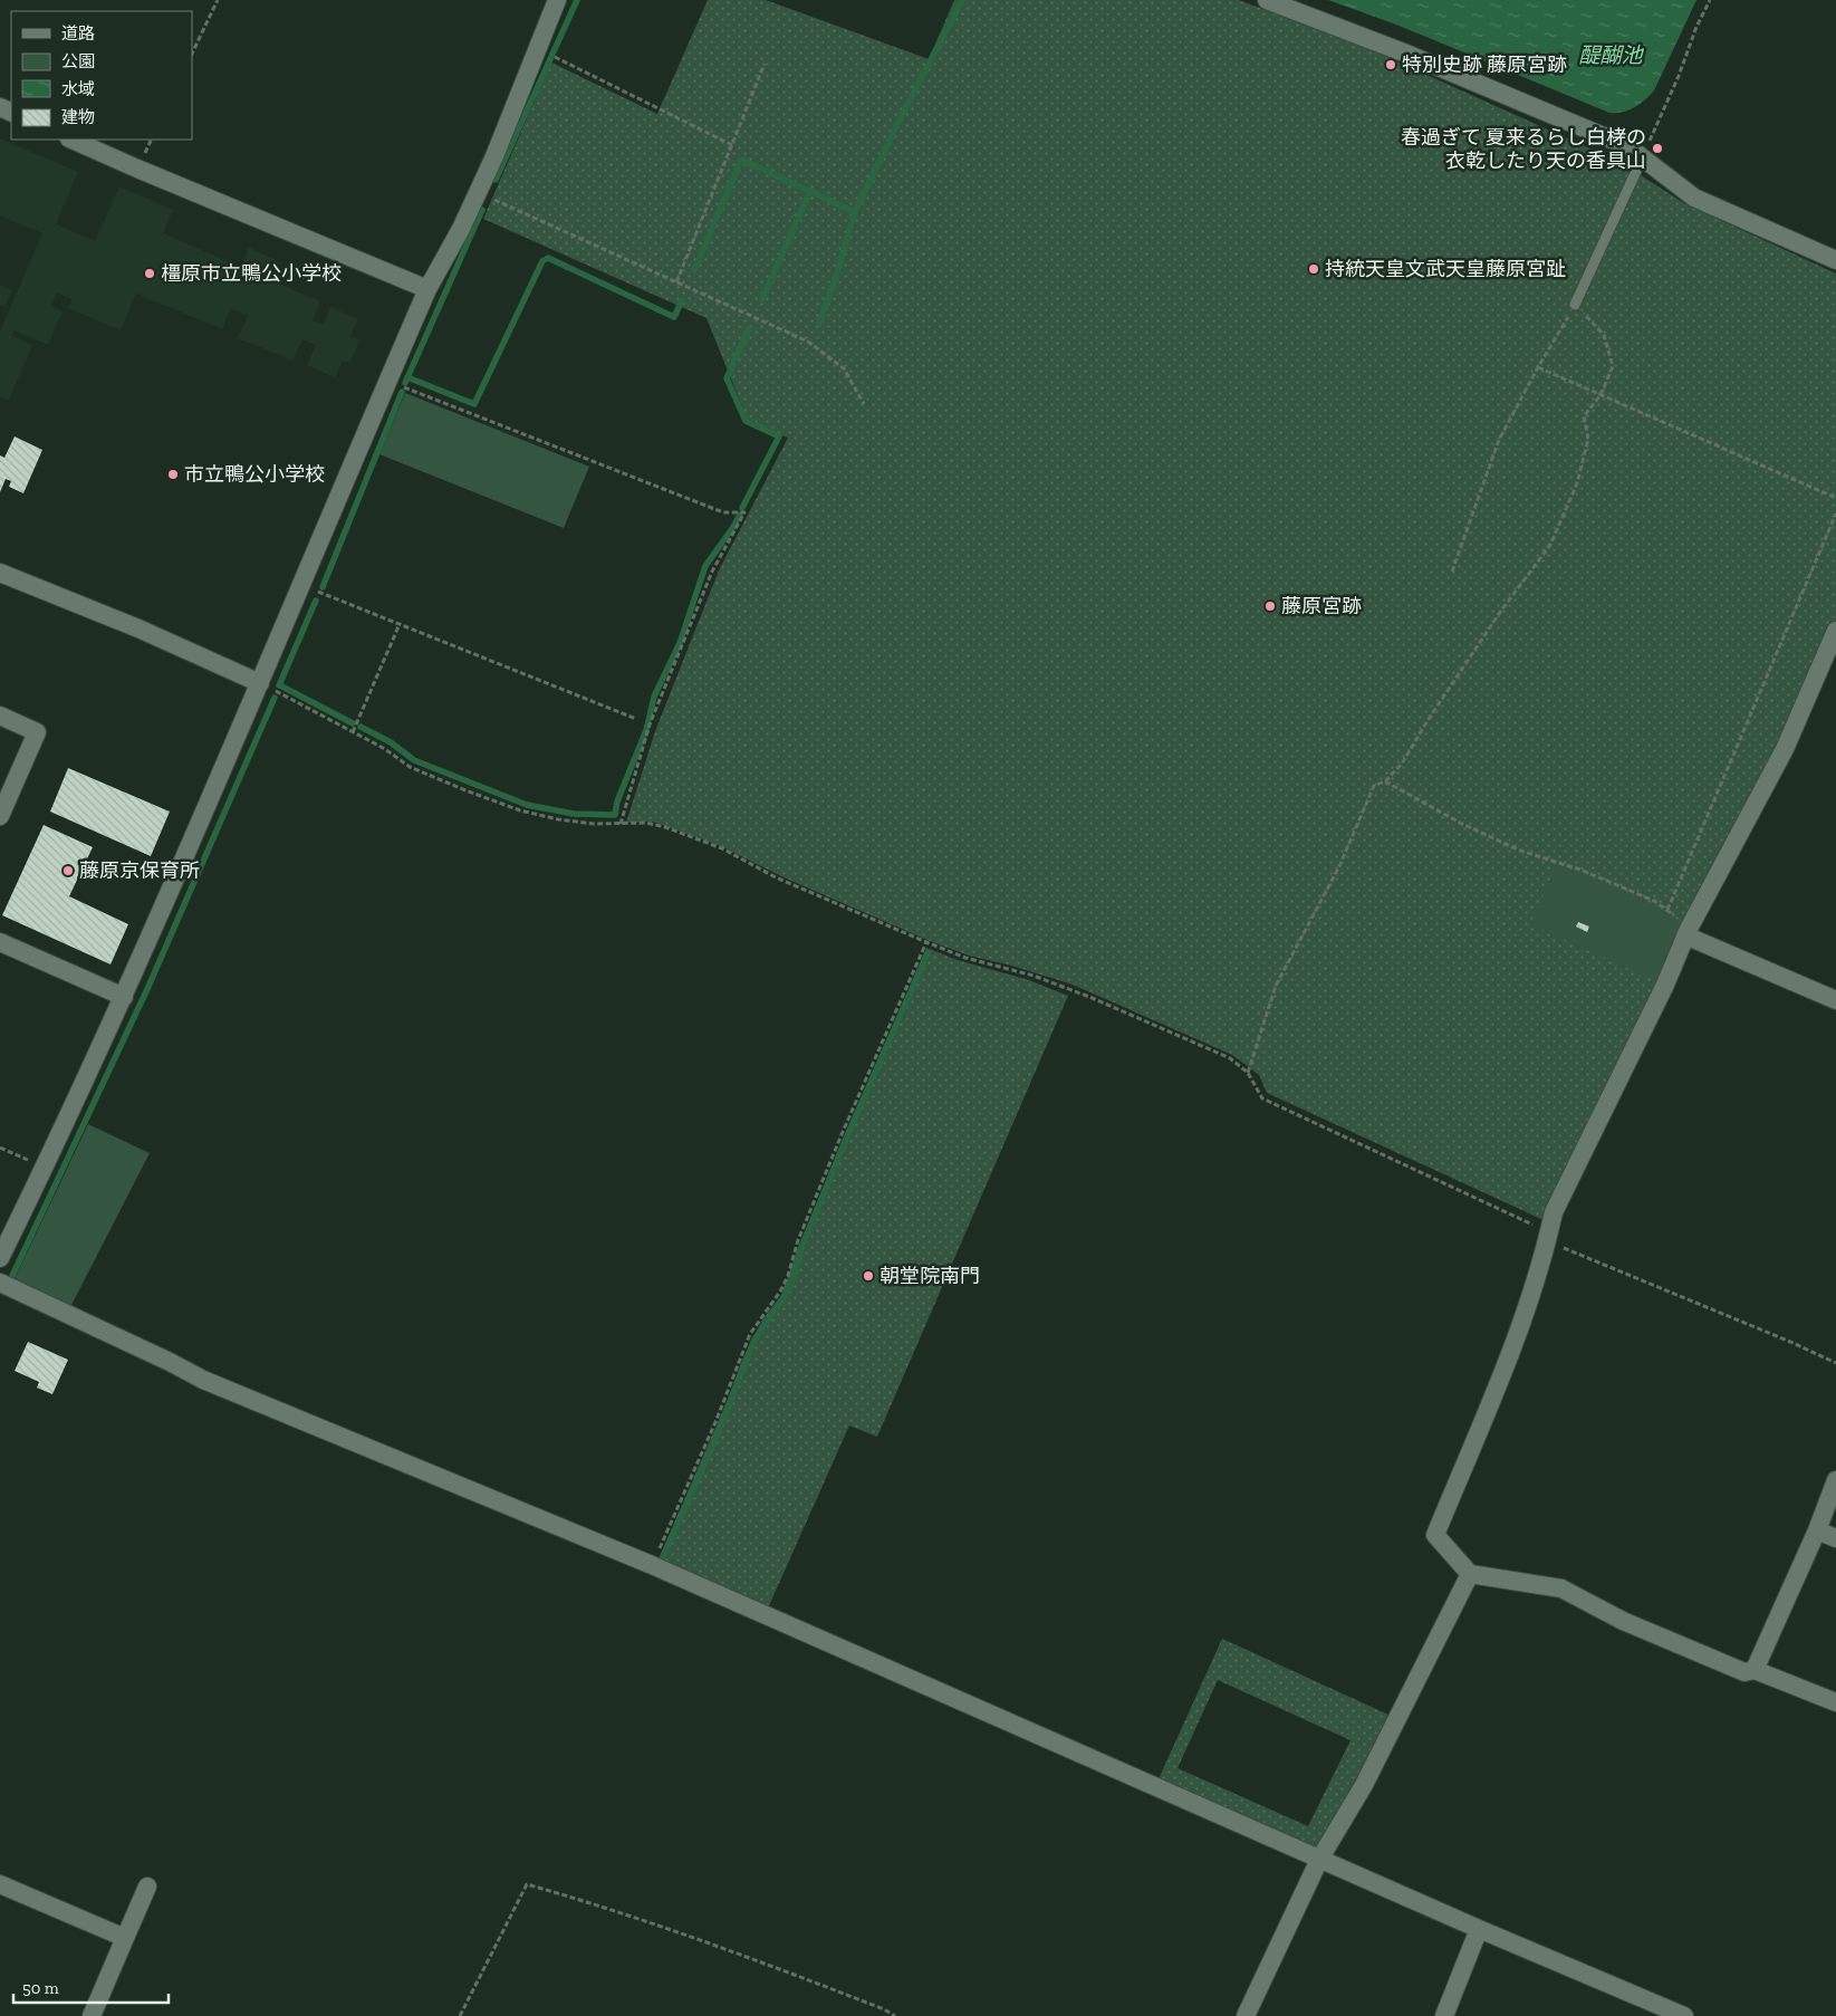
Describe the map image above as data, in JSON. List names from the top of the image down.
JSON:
{
  "water": ["醍醐池"],
  "places": [
    "特別史跡 藤原宮跡",
    "春過ぎて 夏来るらし白𣑥の 衣乾したり天の香具山",
    "持統天皇文武天皇藤原宮趾",
    "橿原市立鴨公小学校",
    "市立鴨公小学校",
    "藤原宮跡",
    "藤原京保育所",
    "朝堂院南門"
  ],
  "legend": [
    "道路",
    "公園",
    "水域",
    "建物"
  ],
  "scale_bar": "50 m"
}
